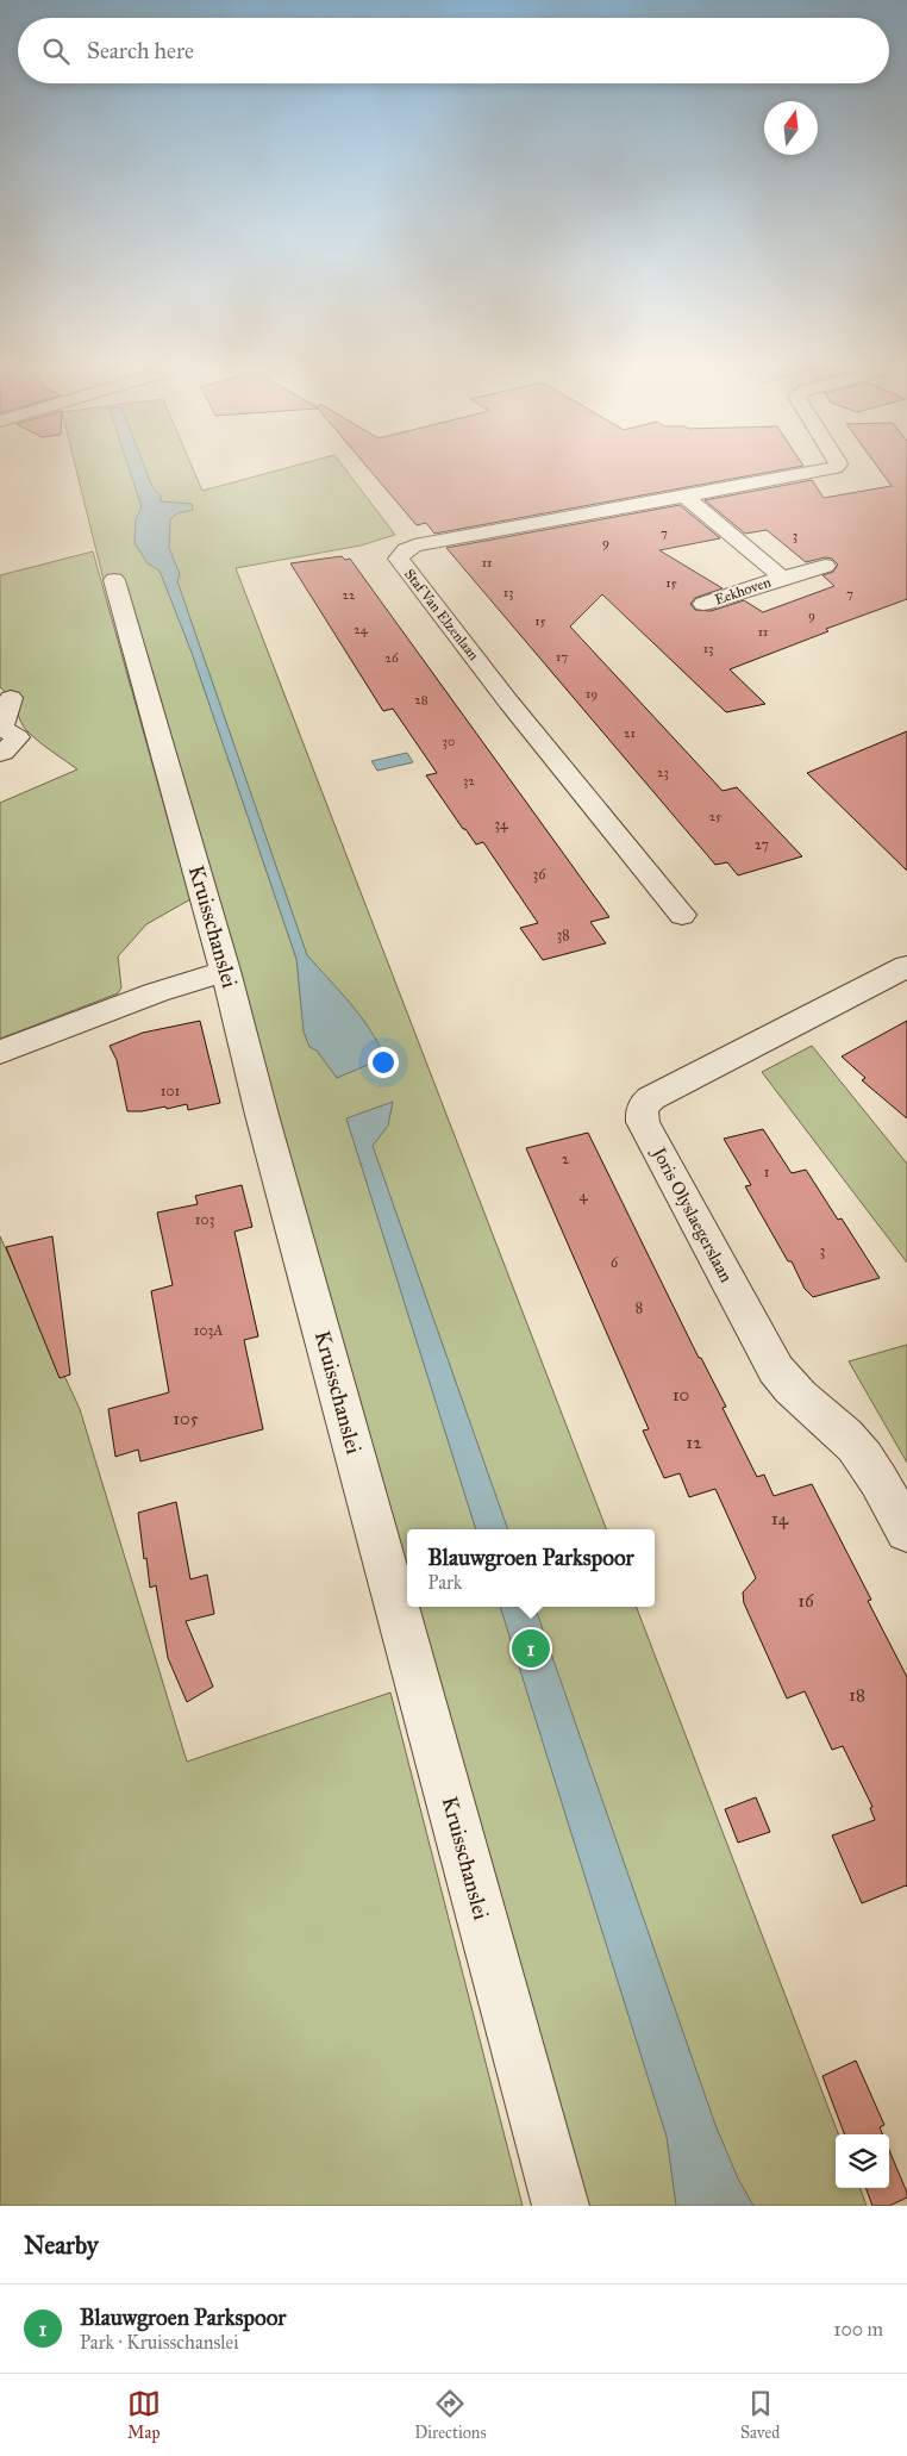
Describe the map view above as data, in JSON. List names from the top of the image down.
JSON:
{
  "streets": {
    "street": [
      "Eekhoven",
      "Staf Van Elzenlaan",
      "Kruisschanslei",
      "Joris Olyslaegerslaan"
    ]
  },
  "crossings": [
    ["Eekhoven", "Staf Van Elzenlaan"]
  ],
  "house_numbers": [
    "7",
    "3",
    "9",
    "11",
    "15",
    "13",
    "7",
    "22",
    "9",
    "15",
    "24",
    "11",
    "13",
    "17",
    "26",
    "19",
    "28",
    "21",
    "30",
    "23",
    "32",
    "25",
    "34",
    "27",
    "36",
    "38",
    "101",
    "2",
    "1",
    "4",
    "103",
    "3",
    "6",
    "8",
    "103A",
    "10",
    "105",
    "12",
    "14",
    "16",
    "18"
  ],
  "north": "top",
  "page": {
    "search": "Search here",
    "popup": ["Blauwgroen Parkspoor", "Park"],
    "pins": "1",
    "heading": "Nearby",
    "list": [
      {
        "mark": "1",
        "name": "Blauwgroen Parkspoor",
        "note": "Park · Kruisschanslei",
        "value": "100 m"
      }
    ],
    "nav": ["Map", "Directions", "Saved"]
  }
}
